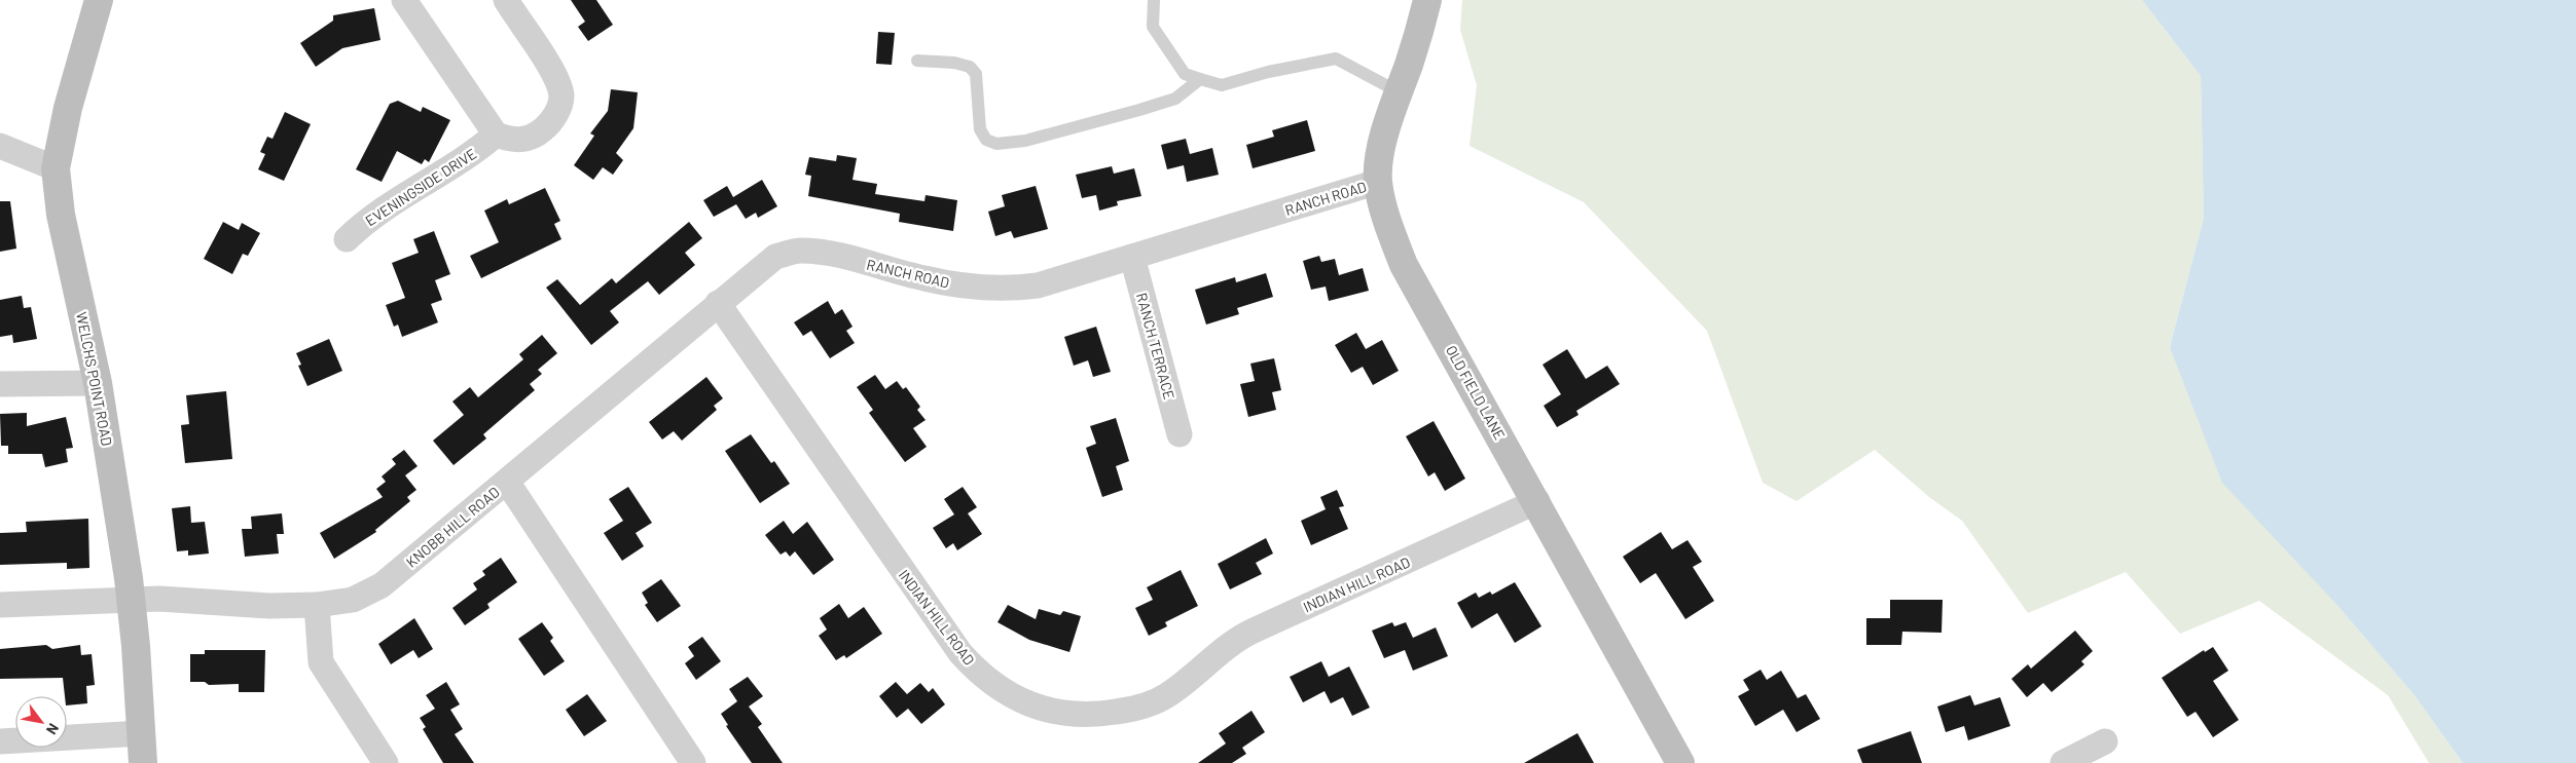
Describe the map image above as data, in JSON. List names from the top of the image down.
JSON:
{
  "streets": {
    "street": [
      "EVENINGSIDE DRIVE",
      "RANCH ROAD",
      "RANCH TERRACE",
      "WELCHS POINT ROAD",
      "OLD FIELD LANE",
      "KNOBB HILL ROAD",
      "INDIAN HILL ROAD"
    ]
  },
  "crossings": [
    ["RANCH ROAD", "RANCH TERRACE"],
    ["RANCH ROAD", "OLD FIELD LANE"],
    ["RANCH ROAD", "KNOBB HILL ROAD"],
    ["RANCH ROAD", "INDIAN HILL ROAD"],
    ["WELCHS POINT ROAD", "KNOBB HILL ROAD"],
    ["OLD FIELD LANE", "INDIAN HILL ROAD"]
  ],
  "north": "bottom right"
}
